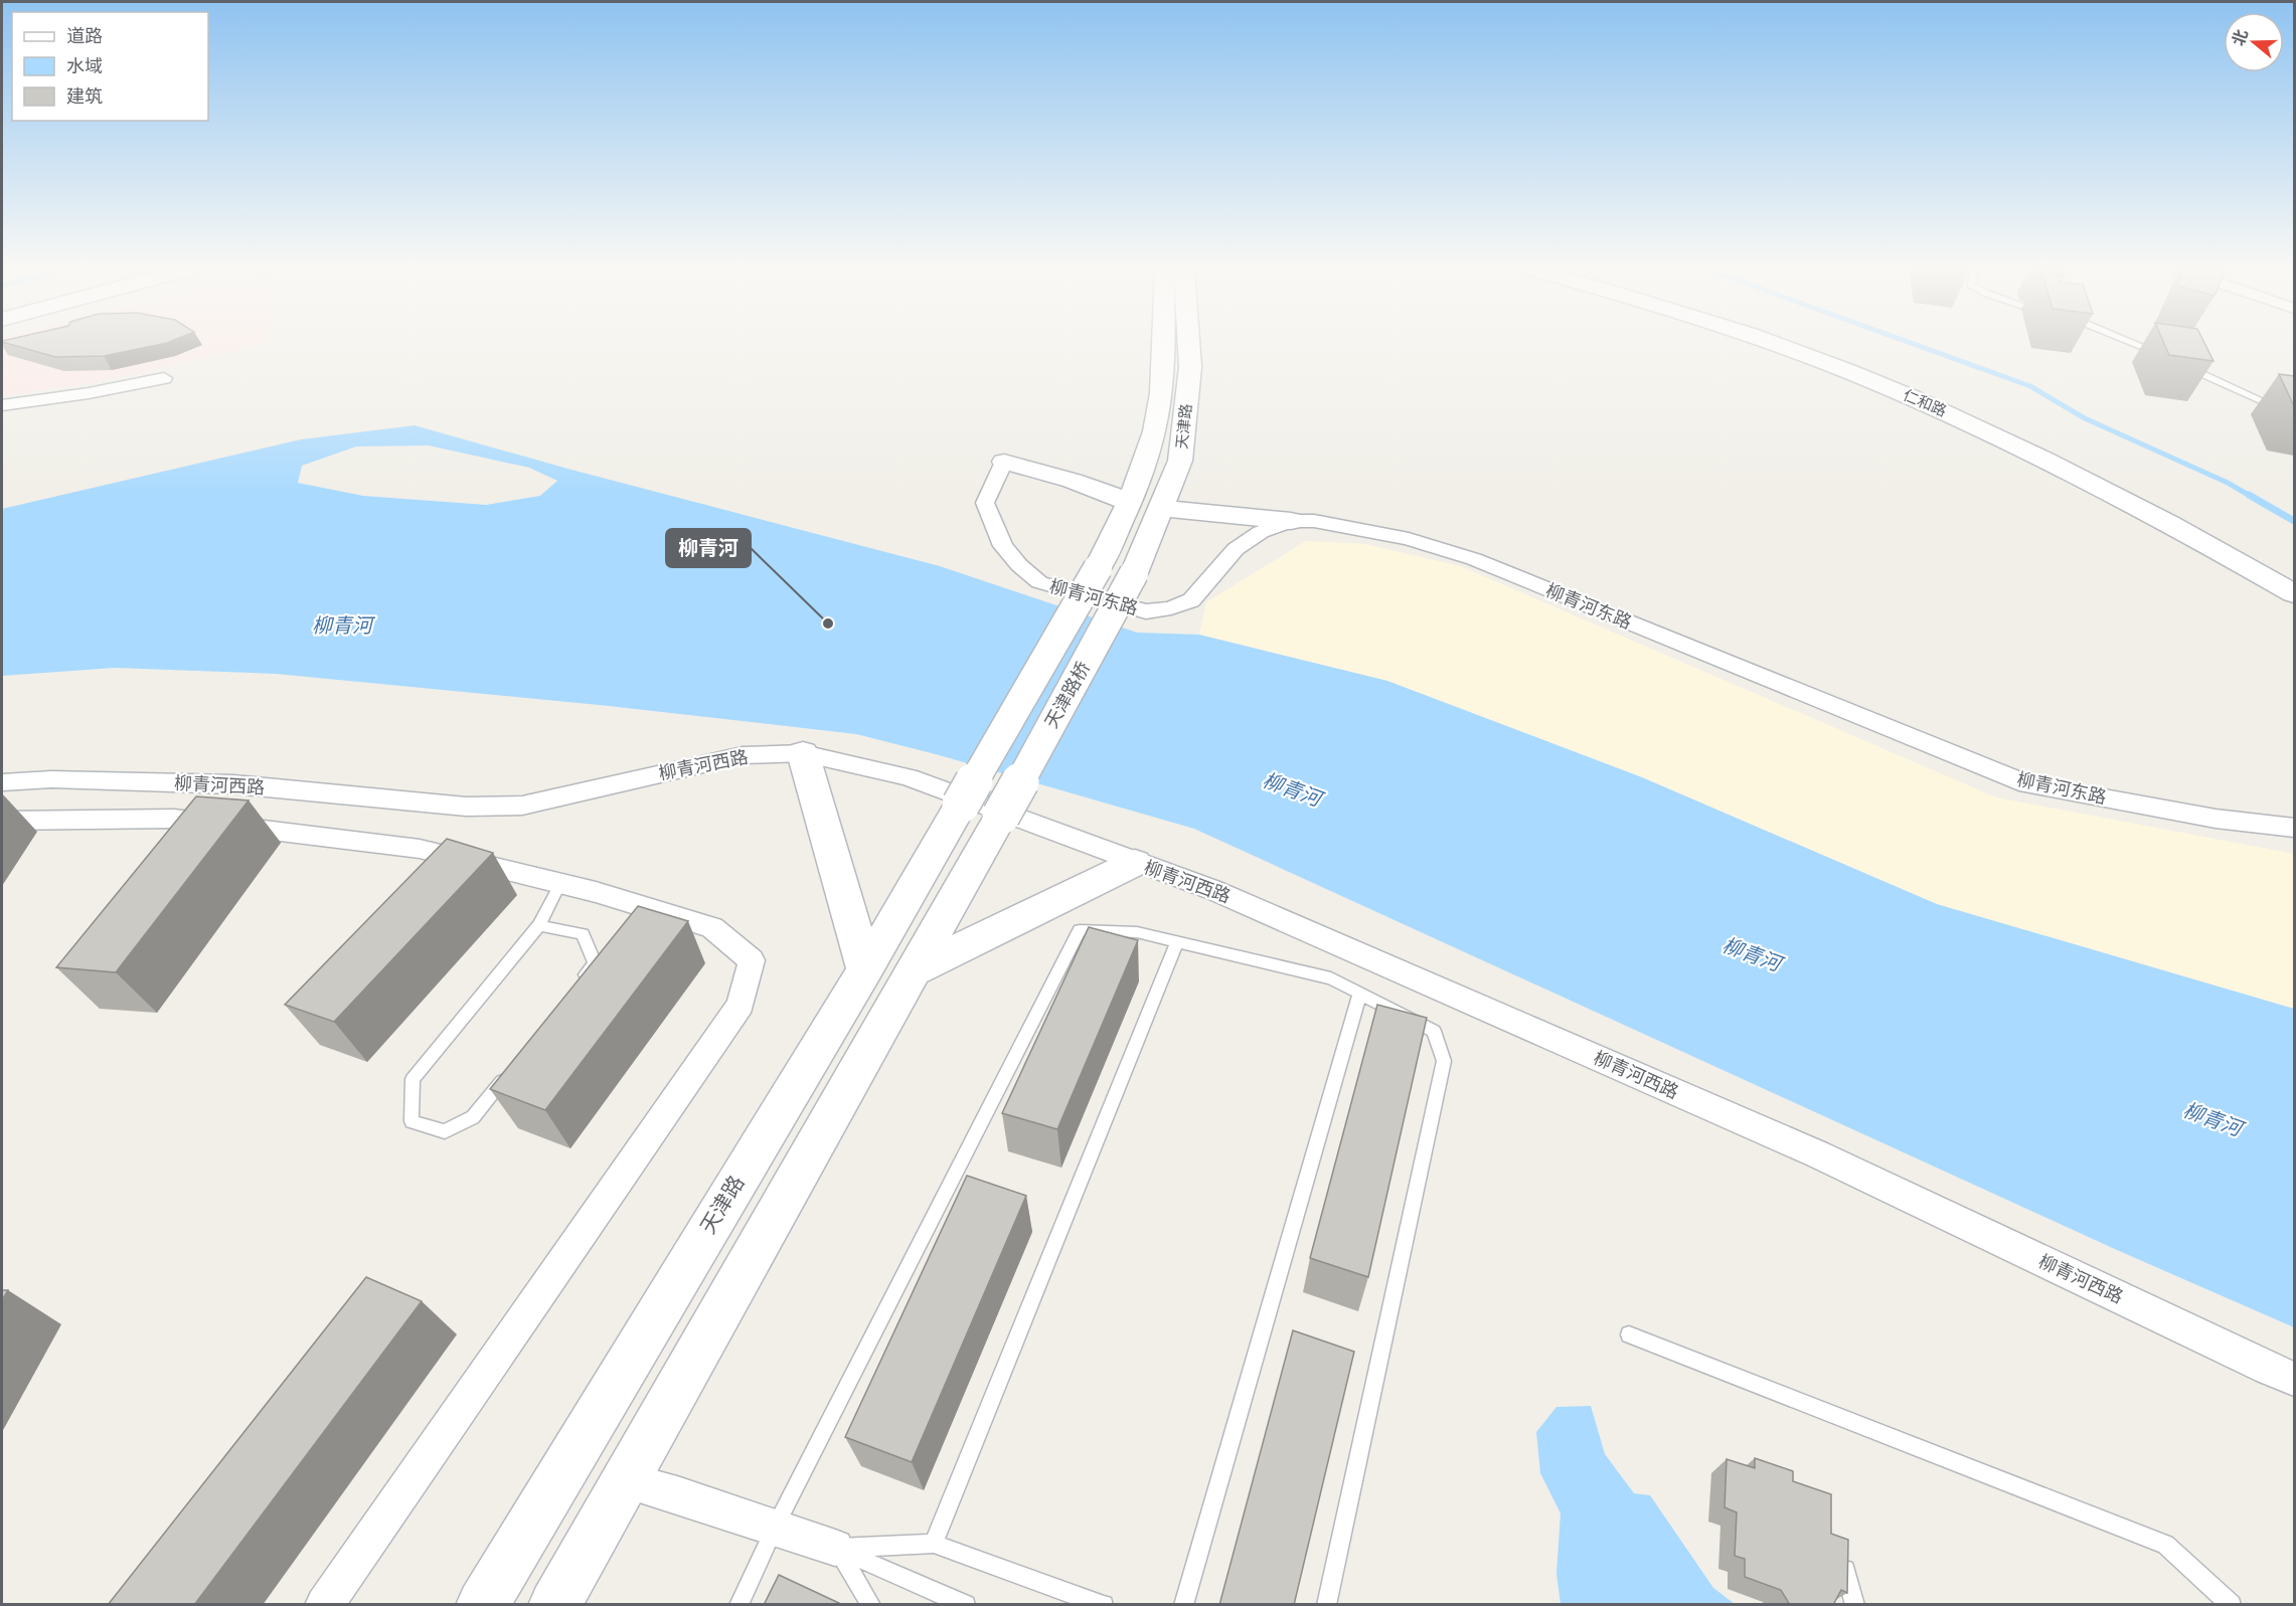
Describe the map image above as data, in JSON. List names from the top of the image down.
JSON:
{
  "streets": {
    "main road": ["仁和路", "天津路", "天津路桥"],
    "street": ["柳青河东路", "柳青河西路"]
  },
  "crossings": [
    ["天津路", "天津路桥"]
  ],
  "water": ["柳青河"],
  "places": ["柳青河"],
  "legend": ["道路", "水域", "建筑"],
  "north": "left"
}
